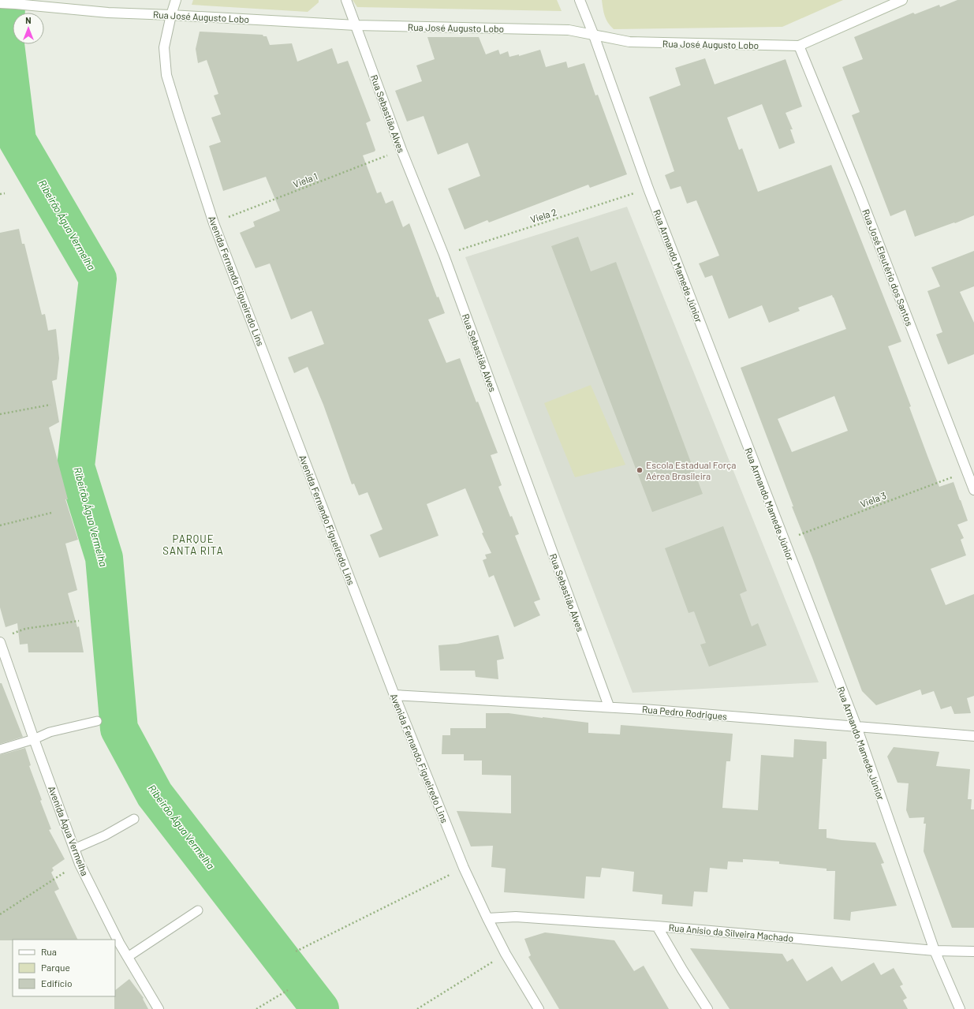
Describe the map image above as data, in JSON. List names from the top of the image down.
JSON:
{
  "streets": {
    "street": [
      "Rua José Augusto Lobo",
      "Rua Sebastião Alves",
      "Rua Armando Mamede Júnior",
      "Rua José Eleutério dos Santos",
      "Avenida Fernando Figueiredo Lins",
      "Rua Pedro Rodrigues",
      "Avenida Água Vermelha",
      "Rua Anísio da Silveira Machado"
    ],
    "path": ["Viela 1", "Viela 2", "Viela 3"]
  },
  "crossings": [
    ["Rua José Augusto Lobo", "Rua Sebastião Alves"],
    ["Rua José Augusto Lobo", "Rua Armando Mamede Júnior"],
    ["Rua José Augusto Lobo", "Rua José Eleutério dos Santos"],
    ["Rua José Augusto Lobo", "Avenida Fernando Figueiredo Lins"],
    ["Rua Sebastião Alves", "Viela 1"],
    ["Rua Sebastião Alves", "Viela 2"],
    ["Rua Sebastião Alves", "Rua Pedro Rodrigues"],
    ["Viela 1", "Avenida Fernando Figueiredo Lins"],
    ["Viela 2", "Rua Armando Mamede Júnior"],
    ["Rua Armando Mamede Júnior", "Viela 3"],
    ["Rua Armando Mamede Júnior", "Rua Pedro Rodrigues"],
    ["Rua Armando Mamede Júnior", "Rua Anísio da Silveira Machado"],
    ["Rua José Eleutério dos Santos", "Viela 3"],
    ["Avenida Fernando Figueiredo Lins", "Rua Pedro Rodrigues"],
    ["Avenida Fernando Figueiredo Lins", "Rua Anísio da Silveira Machado"]
  ],
  "districts": ["PARQUE SANTA RITA"],
  "water": ["Ribeirão Água Vermelha"],
  "places": ["Escola Estadual Força Aérea Brasileira"],
  "legend": ["Rua", "Parque", "Edifício"],
  "north": "top"
}
